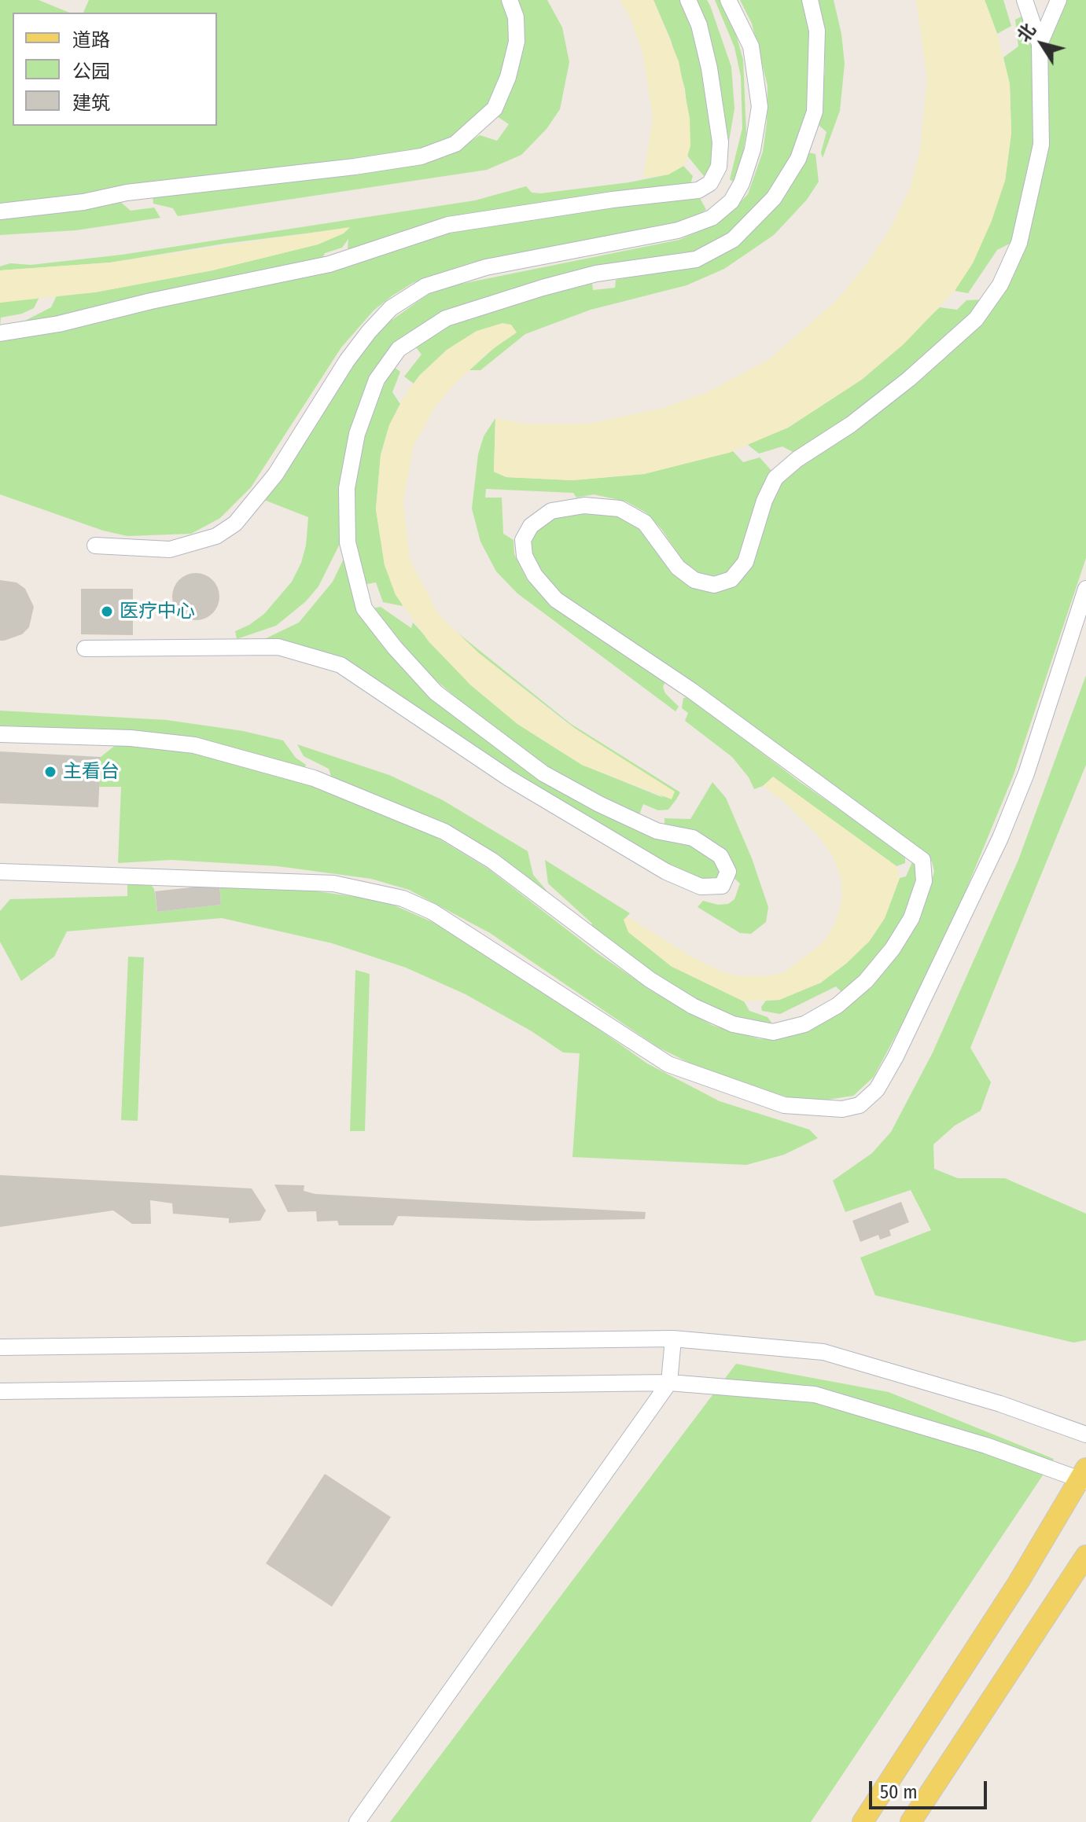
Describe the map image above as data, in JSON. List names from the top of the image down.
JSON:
{
  "places": ["医疗中心", "主看台"],
  "legend": ["道路", "公园", "建筑"],
  "scale_bar": "50 m",
  "north": "top left"
}
